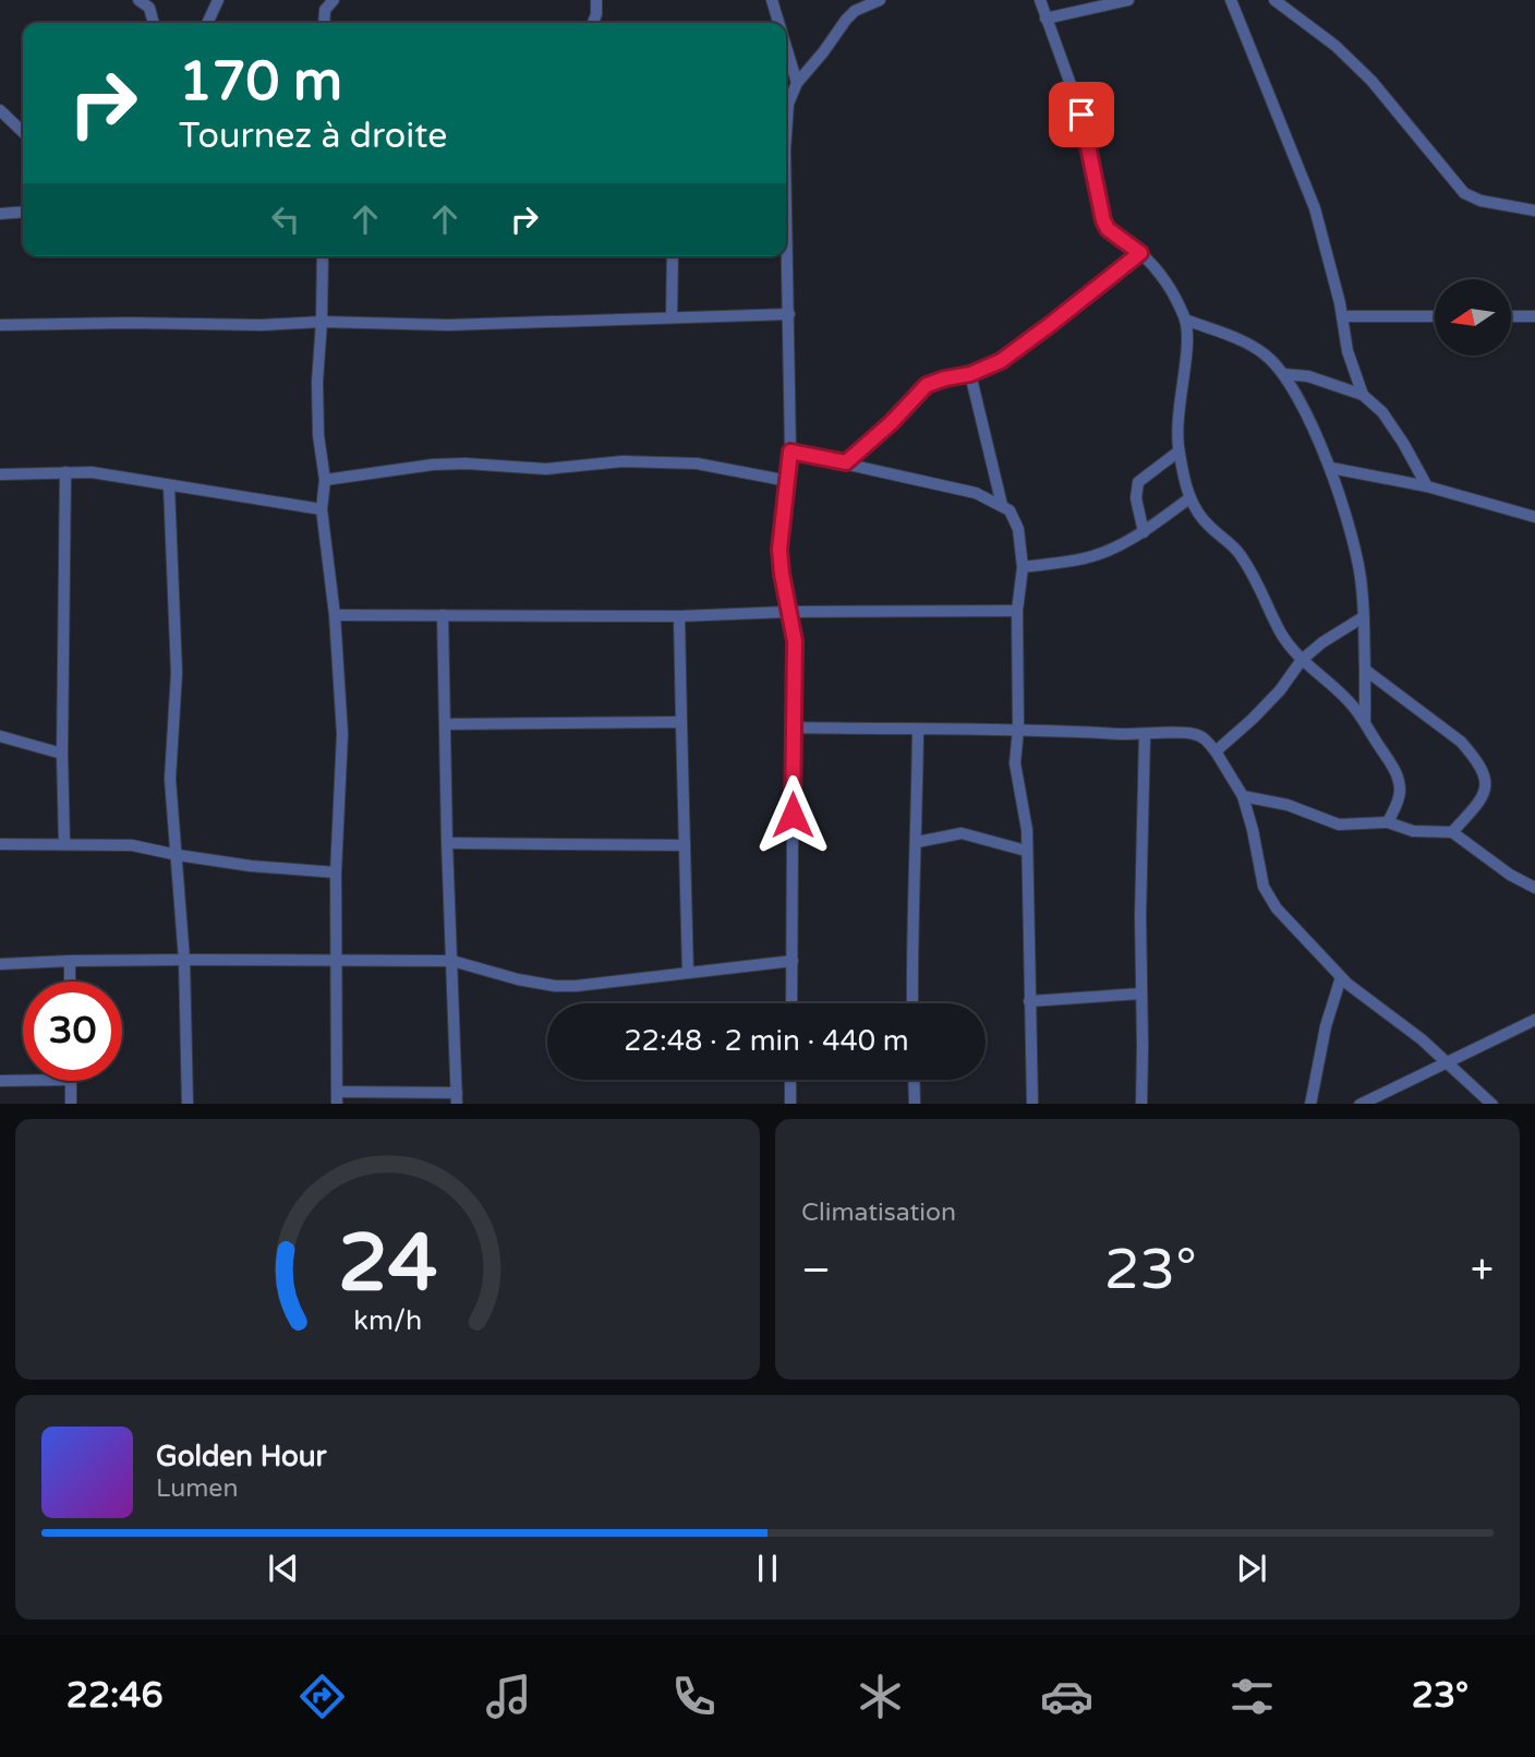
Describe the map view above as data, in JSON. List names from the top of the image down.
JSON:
{
  "north": "left",
  "page": {
    "turn": ["170 m", "Tournez à droite"],
    "limit": "30",
    "trip": "22:48 · 2 min · 440 m",
    "tile": "Climatisation",
    "heat": ["−", "23°", "+"],
    "song": ["Golden Hour", "Lumen"],
    "tabs": ["22:46", "23°"],
    "gauge": ["24", "km/h"]
  }
}
